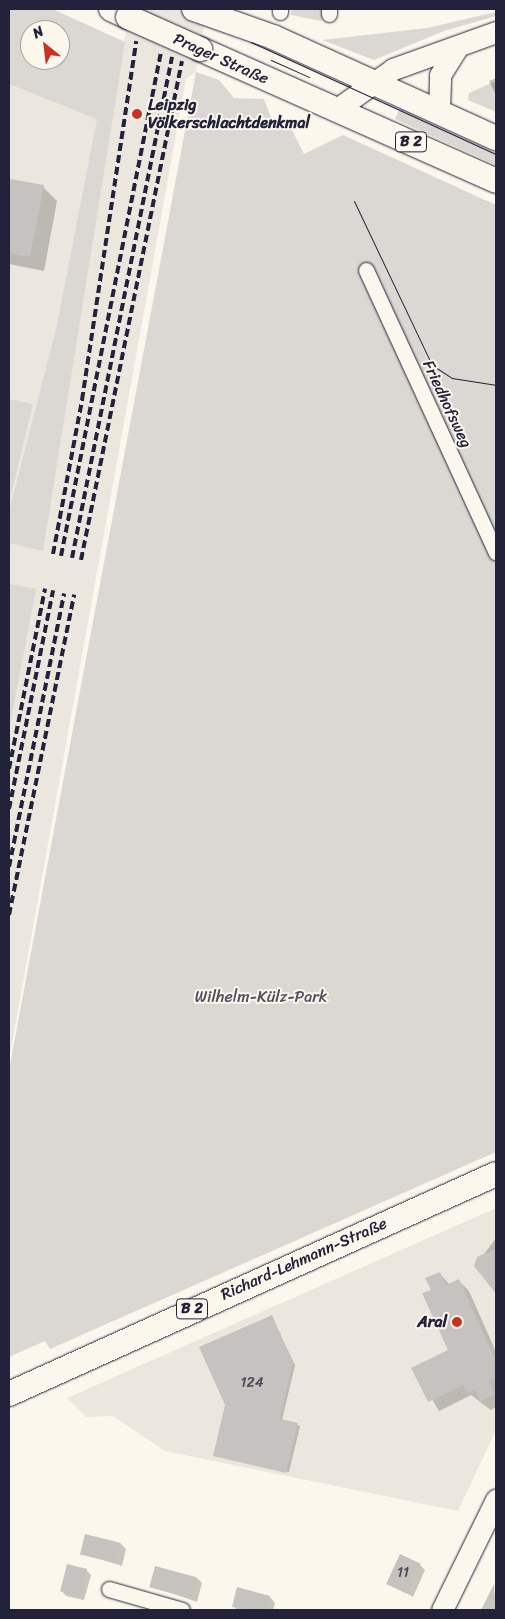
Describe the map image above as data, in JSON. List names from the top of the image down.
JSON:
{
  "streets": {
    "main road": ["Prager Straße", "B 2", "Richard-Lehmann-Straße"],
    "street": ["Friedhofsweg"]
  },
  "parks": ["Wilhelm-Külz-Park"],
  "places": ["Leipzig Völkerschlachtdenkmal", "Aral"],
  "house_numbers": ["124", "11"],
  "north": "top left"
}
